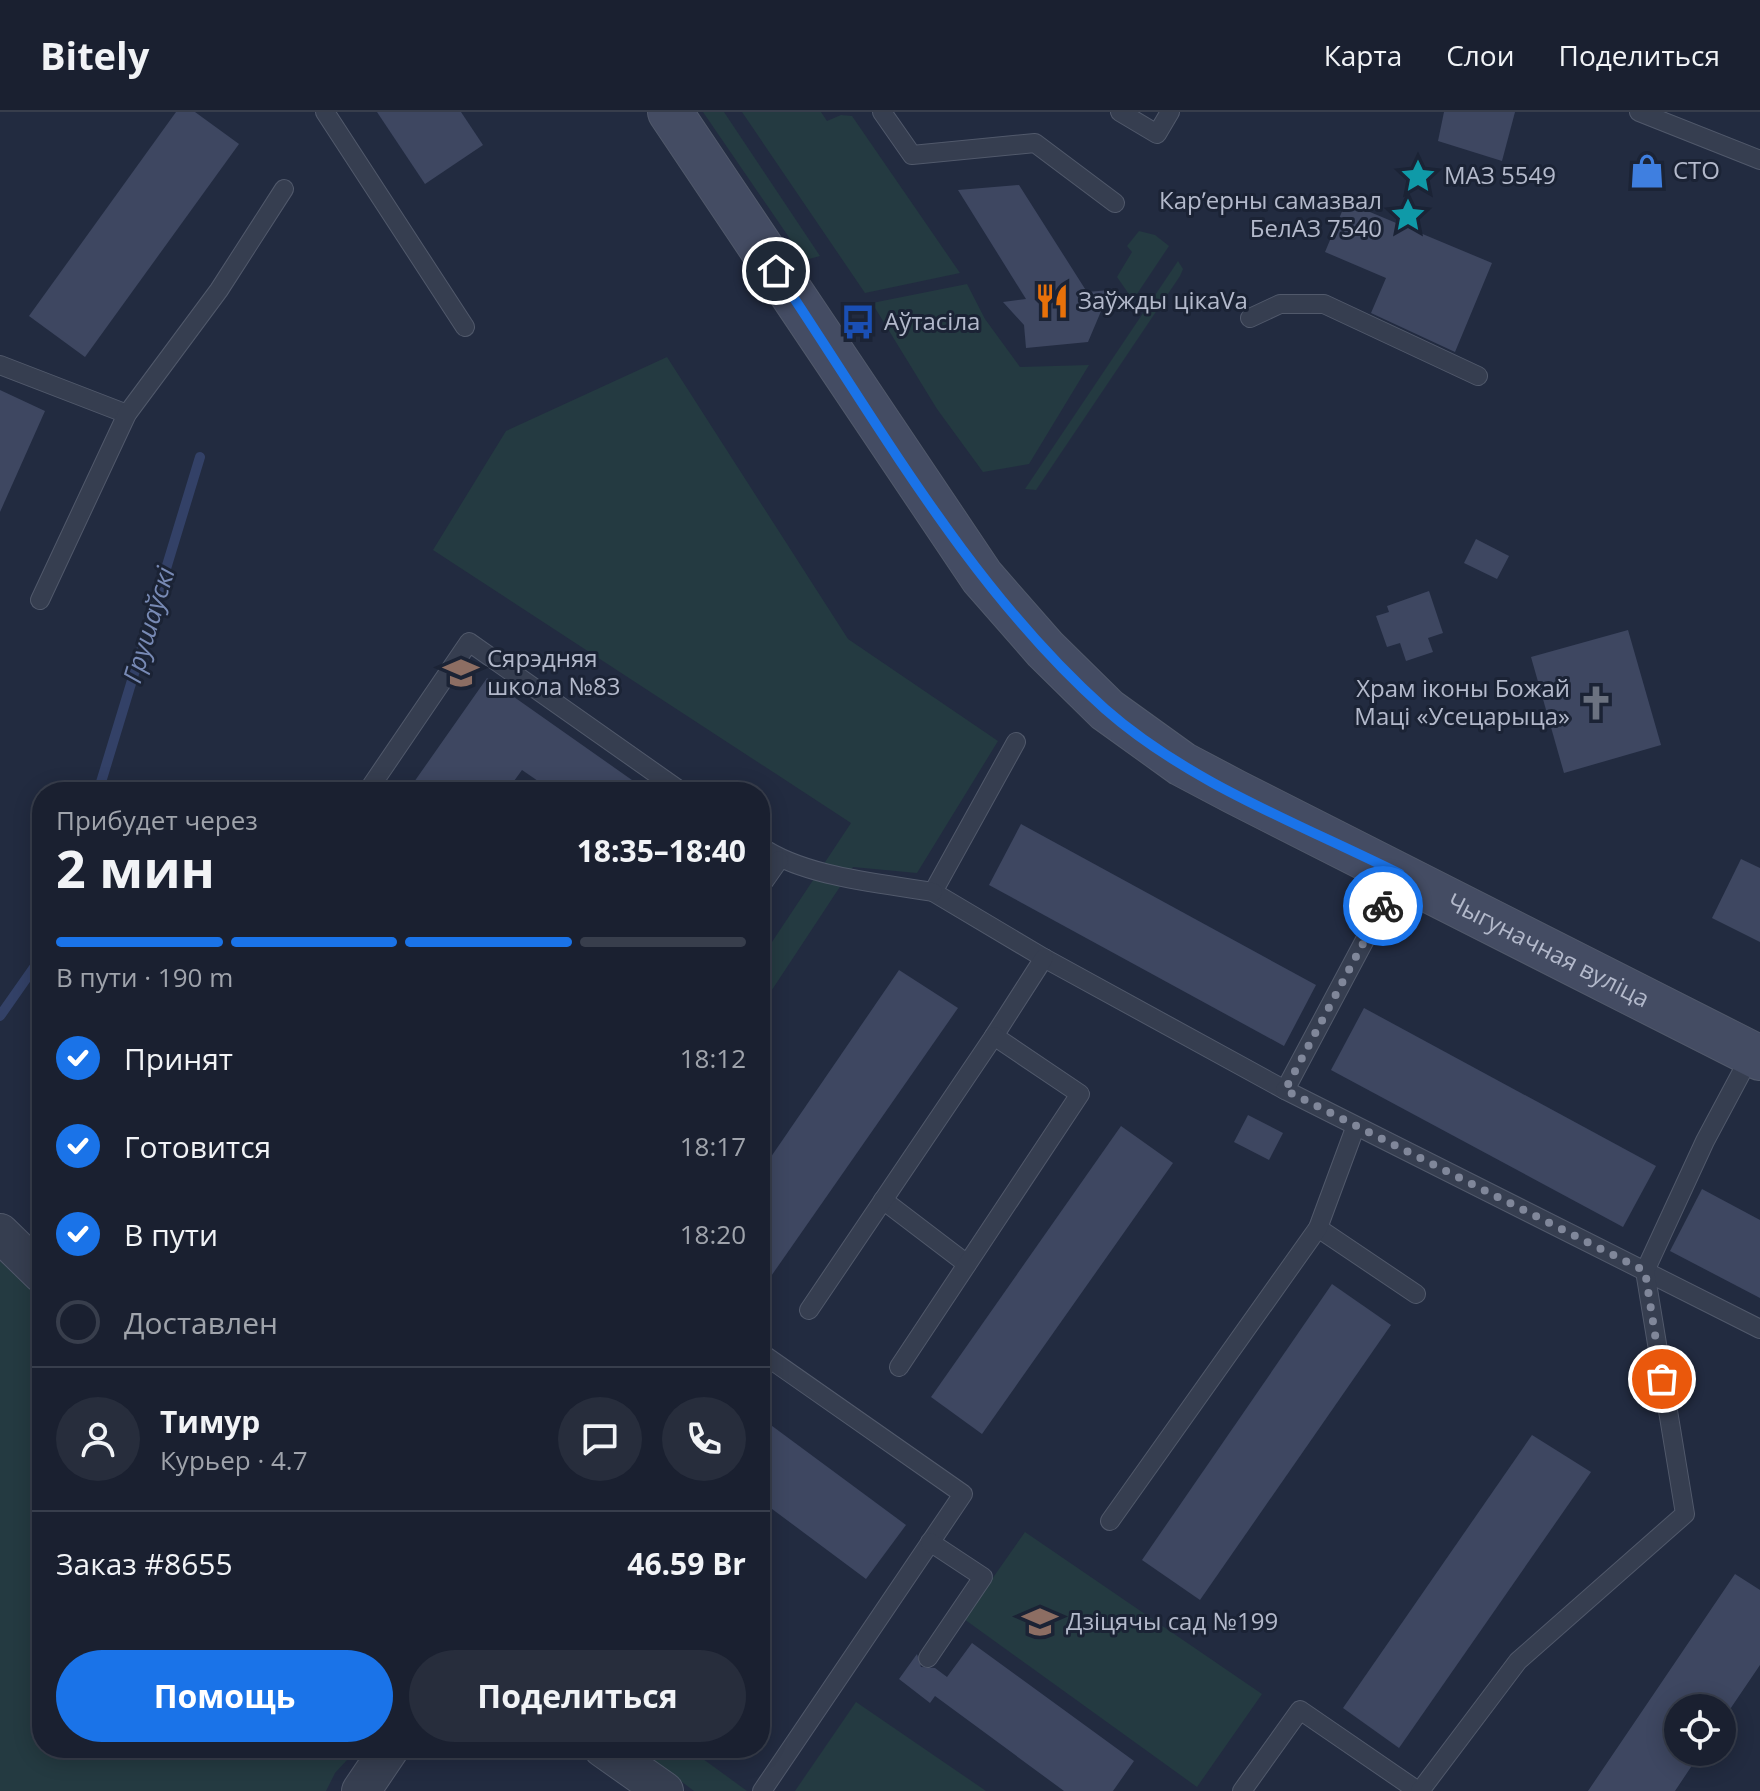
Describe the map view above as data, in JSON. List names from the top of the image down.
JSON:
{
  "streets": {
    "main road": ["Чыгуначная вуліца"]
  },
  "water": ["Грушаўскі"],
  "places": {
    "shop": ["СТО"],
    "place": ["МАЗ 5549", "Карʼерны самазвал БелАЗ 7540"],
    "restaurant": ["Заўжды цікаVа"],
    "bus stop": ["Аўтасіла"],
    "school or university": ["Сярэдняя школа №83", "Дзіцячы сад №199"],
    "church": ["Храм іконы Божай Маці «Усецарыца»"]
  },
  "page": {
    "header": "Bitely",
    "nav": ["Карта", "Слои", "Поделиться"],
    "heading": ["2 мин", "Прибудет через", "18:35–18:40"],
    "panel": [
      "Тимур",
      "Курьер · 4.7",
      "Заказ #8655",
      "46.59 Br"
    ],
    "bar": "В пути · 190 m",
    "list": [
      ["Принят", "18:12"],
      ["Готовится", "18:17"],
      ["В пути", "18:20"],
      "Доставлен"
    ],
    "buttons": ["Помощь", "Поделиться"]
  }
}
